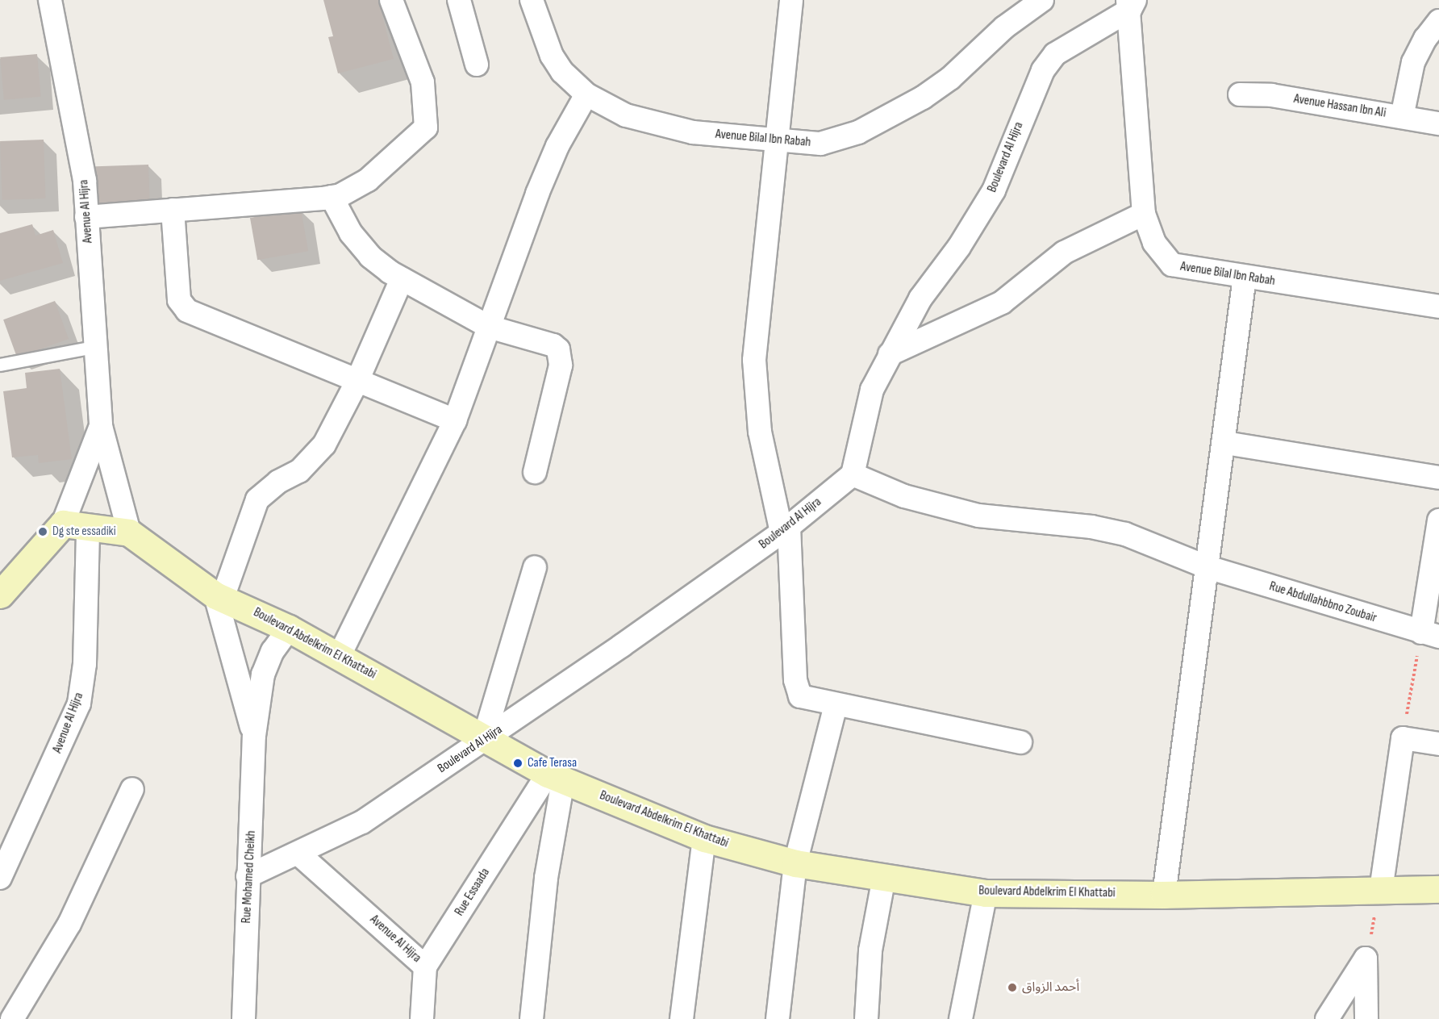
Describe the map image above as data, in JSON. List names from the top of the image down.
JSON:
{
  "streets": {
    "street": [
      "Avenue Hassan Ibn Ali",
      "Avenue Bilal Ibn Rabah",
      "Boulevard Al Hijra",
      "Avenue Al Hijra",
      "Rue Abdullahbbno Zoubair",
      "Boulevard Abdelkrim El Khattabi",
      "Rue Mohamed Cheikh",
      "Rue Essaada"
    ]
  },
  "crossings": [
    ["Avenue Bilal Ibn Rabah", "Boulevard Al Hijra"],
    ["Boulevard Al Hijra", "Avenue Al Hijra"],
    ["Boulevard Al Hijra", "Rue Abdullahbbno Zoubair"],
    ["Boulevard Al Hijra", "Boulevard Abdelkrim El Khattabi"],
    ["Boulevard Al Hijra", "Rue Mohamed Cheikh"],
    ["Avenue Al Hijra", "Boulevard Abdelkrim El Khattabi"],
    ["Avenue Al Hijra", "Rue Essaada"],
    ["Boulevard Abdelkrim El Khattabi", "Rue Mohamed Cheikh"],
    ["Boulevard Abdelkrim El Khattabi", "Rue Essaada"]
  ],
  "places": ["Dg ste essadiki", "Cafe Terasa", "أحمد الزواق"]
}
